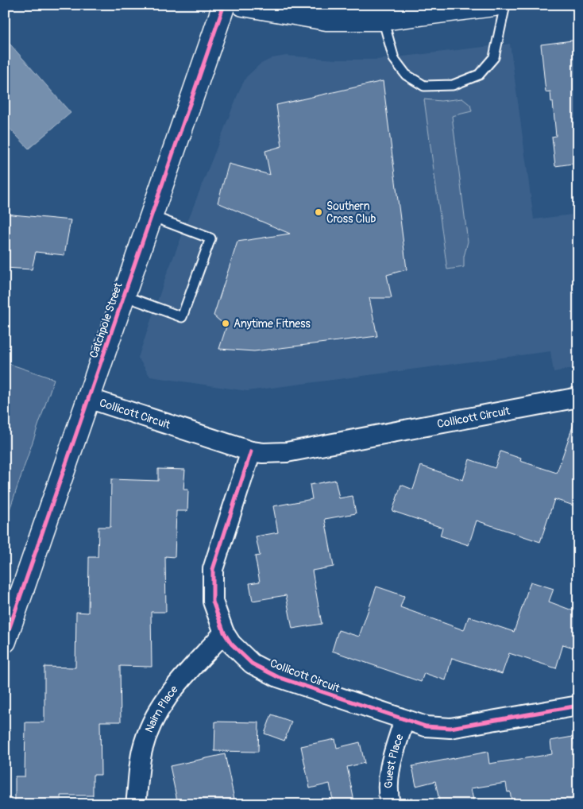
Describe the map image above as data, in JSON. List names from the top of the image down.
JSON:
{
  "streets": {
    "street": [
      "Catchpole Street",
      "Collicott Circuit",
      "Nairn Place",
      "Guest Place"
    ]
  },
  "crossings": [
    ["Catchpole Street", "Collicott Circuit"],
    ["Collicott Circuit", "Nairn Place"],
    ["Collicott Circuit", "Guest Place"]
  ],
  "places": ["Southern Cross Club", "Anytime Fitness"]
}
